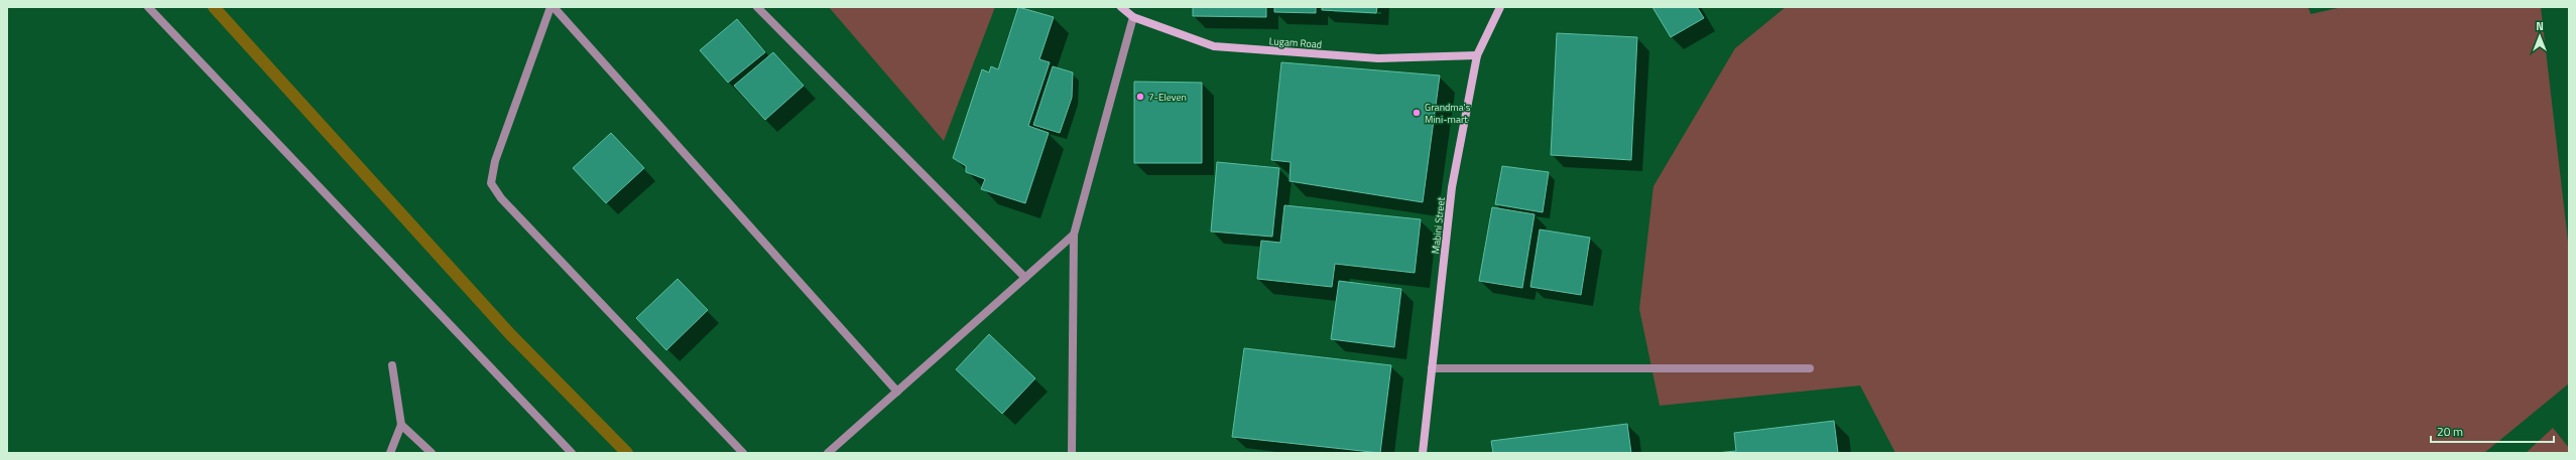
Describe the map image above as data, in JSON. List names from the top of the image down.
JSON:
{
  "streets": {
    "main road": ["Lugam Road", "Mabini Street"]
  },
  "crossings": [
    ["Lugam Road", "Mabini Street"]
  ],
  "places": ["7-Eleven", "Grandma's Mini-mart"],
  "scale_bar": "20 m",
  "north": "top"
}
